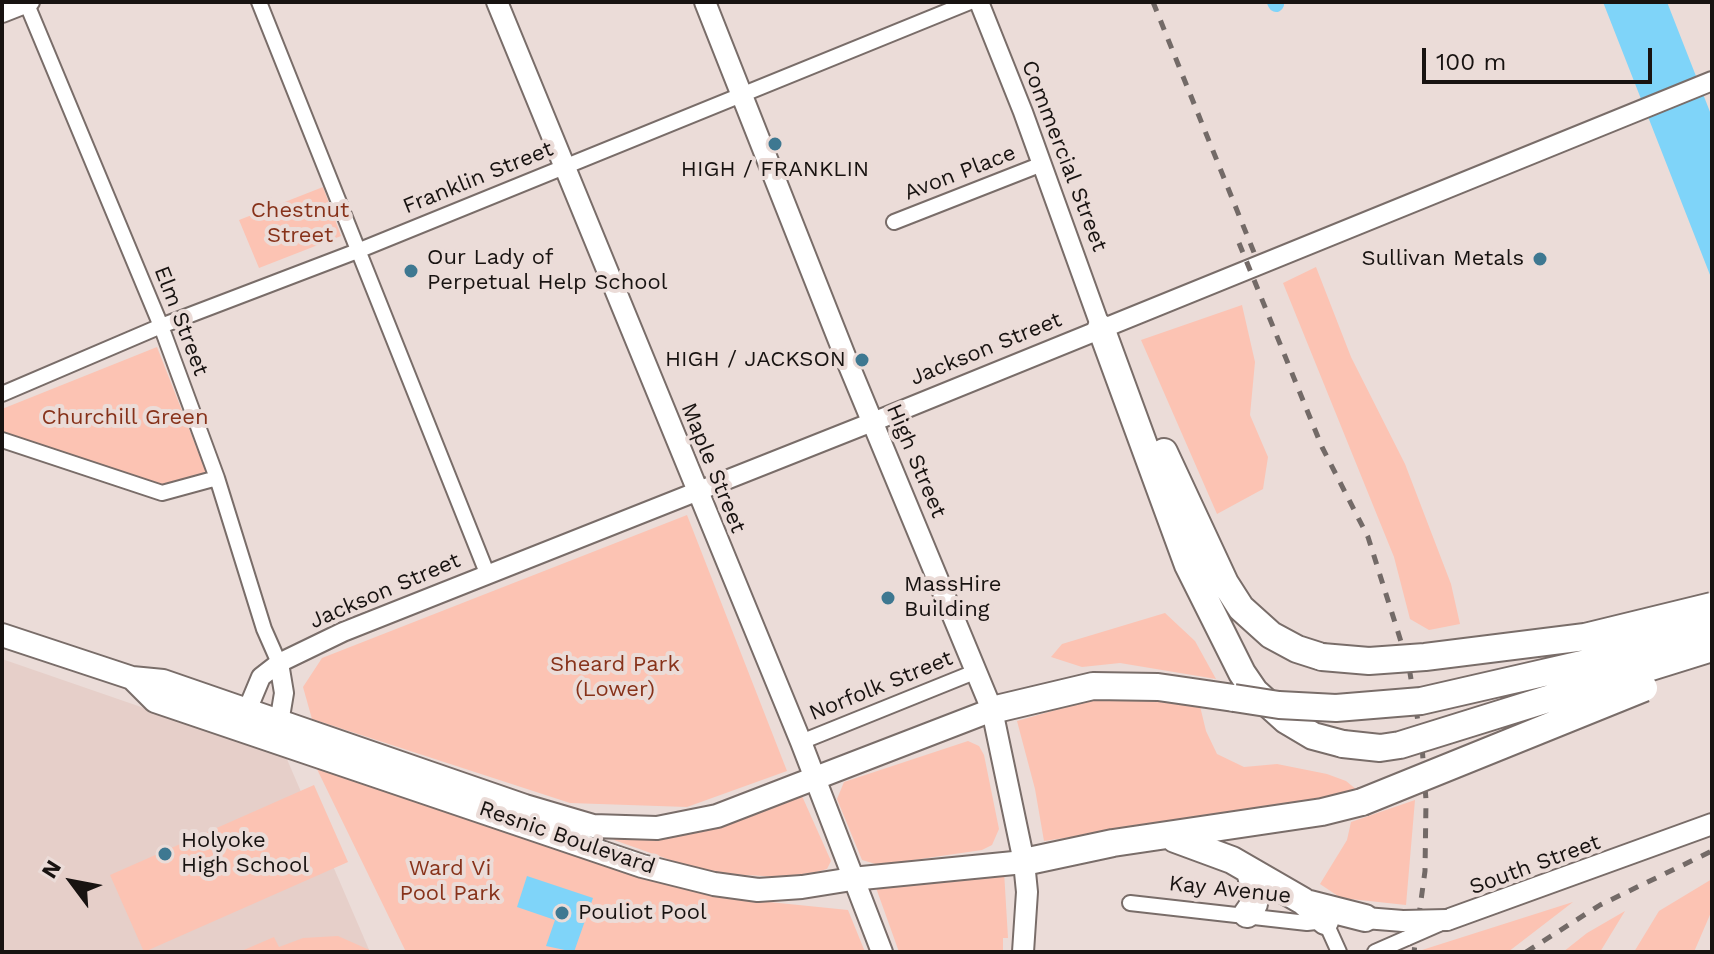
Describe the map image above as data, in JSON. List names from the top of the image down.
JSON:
{
  "streets": {
    "main road": [
      "High Street",
      "Maple Street",
      "Resnic Boulevard",
      "South Street",
      "Kay Avenue"
    ],
    "street": [
      "Commercial Street",
      "Avon Place",
      "Franklin Street",
      "Elm Street",
      "Jackson Street",
      "Norfolk Street"
    ]
  },
  "crossings": [
    ["Commercial Street", "Avon Place"],
    ["Commercial Street", "Jackson Street"],
    ["Franklin Street", "Elm Street"],
    ["Franklin Street", "High Street"],
    ["Franklin Street", "Maple Street"],
    ["Elm Street", "Jackson Street"],
    ["Jackson Street", "High Street"],
    ["Jackson Street", "Maple Street"],
    ["Jackson Street", "Resnic Boulevard"],
    ["High Street", "Norfolk Street"],
    ["High Street", "Resnic Boulevard"],
    ["Maple Street", "Norfolk Street"],
    ["Maple Street", "Resnic Boulevard"],
    ["South Street", "Kay Avenue"]
  ],
  "parks": [
    "Chestnut Street",
    "Churchill Green",
    "Sheard Park (Lower)",
    "Ward Vi Pool Park"
  ],
  "places": [
    "HIGH / FRANKLIN",
    "Sullivan Metals",
    "Our Lady of Perpetual Help School",
    "HIGH / JACKSON",
    "MassHire Building",
    "Holyoke High School",
    "Pouliot Pool"
  ],
  "scale_bar": "100 m",
  "north": "top left"
}
